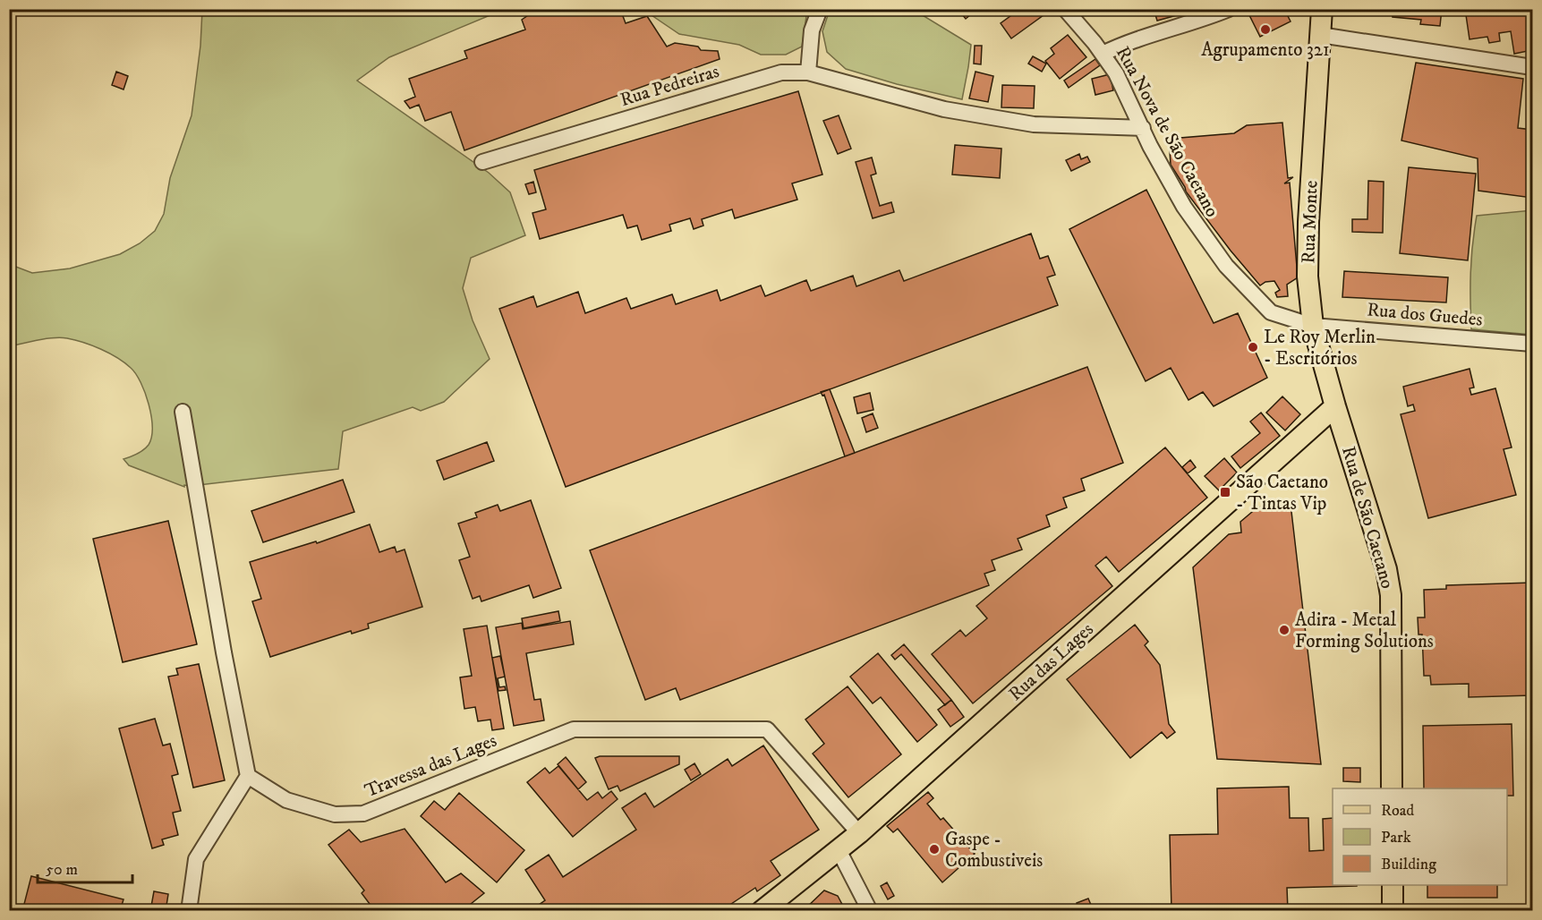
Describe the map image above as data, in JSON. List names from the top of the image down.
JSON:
{
  "streets": {
    "main road": ["Rua Monte", "Rua de São Caetano", "Rua das Lages"],
    "street": [
      "Rua Pedreiras",
      "Rua Nova de São Caetano",
      "Rua dos Guedes",
      "Travessa das Lages"
    ]
  },
  "crossings": [
    ["Rua Pedreiras", "Rua Nova de São Caetano"],
    ["Rua Nova de São Caetano", "Rua Monte"],
    ["Rua Nova de São Caetano", "Rua dos Guedes"],
    ["Rua Monte", "Rua dos Guedes"],
    ["Rua Monte", "Rua de São Caetano"],
    ["Rua Monte", "Rua das Lages"],
    ["Rua de São Caetano", "Rua das Lages"],
    ["Rua das Lages", "Travessa das Lages"]
  ],
  "places": {
    "other": [
      "Agrupamento 321",
      "Le Roy Merlin - Escritórios",
      "Adira - Metal Forming Solutions",
      "Gaspe - Combustiveis"
    ],
    "transit": ["São Caetano - Tintas Vip"]
  },
  "legend": ["Road", "Park", "Building"],
  "scale_bar": "50 m"
}
